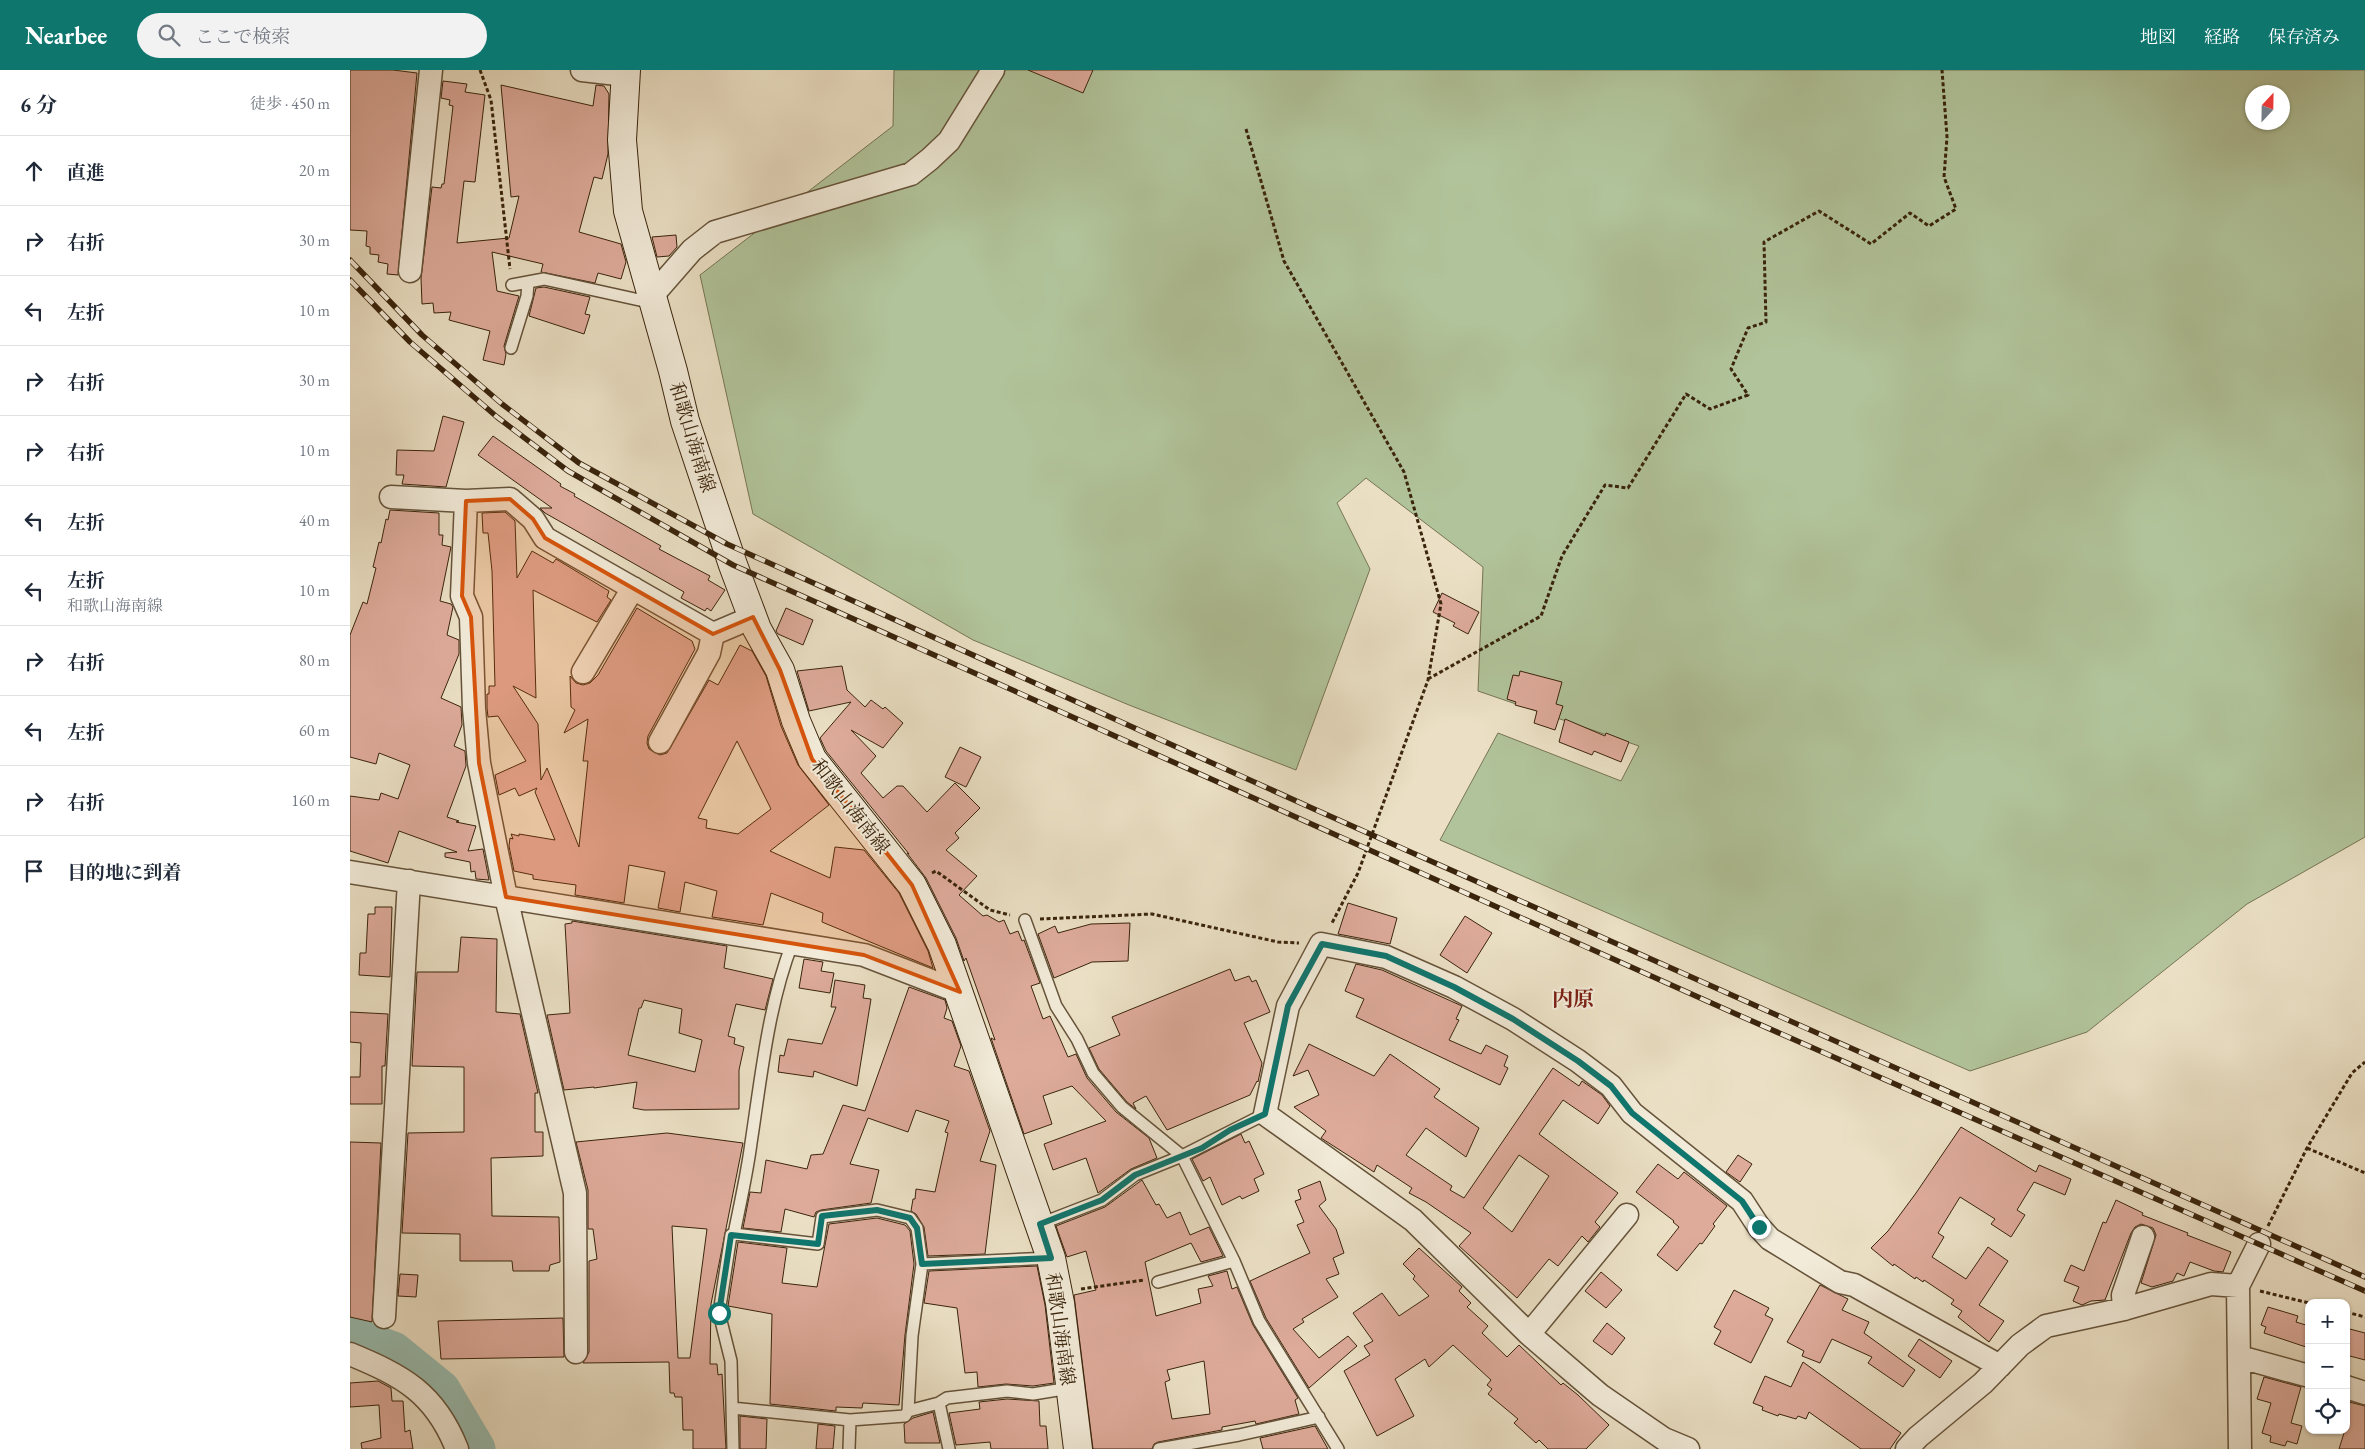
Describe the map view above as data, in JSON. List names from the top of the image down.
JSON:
{
  "streets": {
    "main road": ["和歌山海南線"]
  },
  "districts": ["内原"],
  "north": "top",
  "page": {
    "header": "Nearbee",
    "search": "ここで検索",
    "nav": ["地図", "経路", "保存済み"],
    "heading": ["6 分", "徒歩 · 450 m"],
    "list": [
      ["直進", "20 m"],
      ["右折", "30 m"],
      ["左折", "10 m"],
      ["右折", "30 m"],
      ["右折", "10 m"],
      ["左折", "40 m"],
      ["左折", "和歌山海南線", "10 m"],
      ["右折", "80 m"],
      ["左折", "60 m"],
      ["右折", "160 m"],
      "目的地に到着"
    ],
    "map_buttons": ["+", "−"]
  }
}
